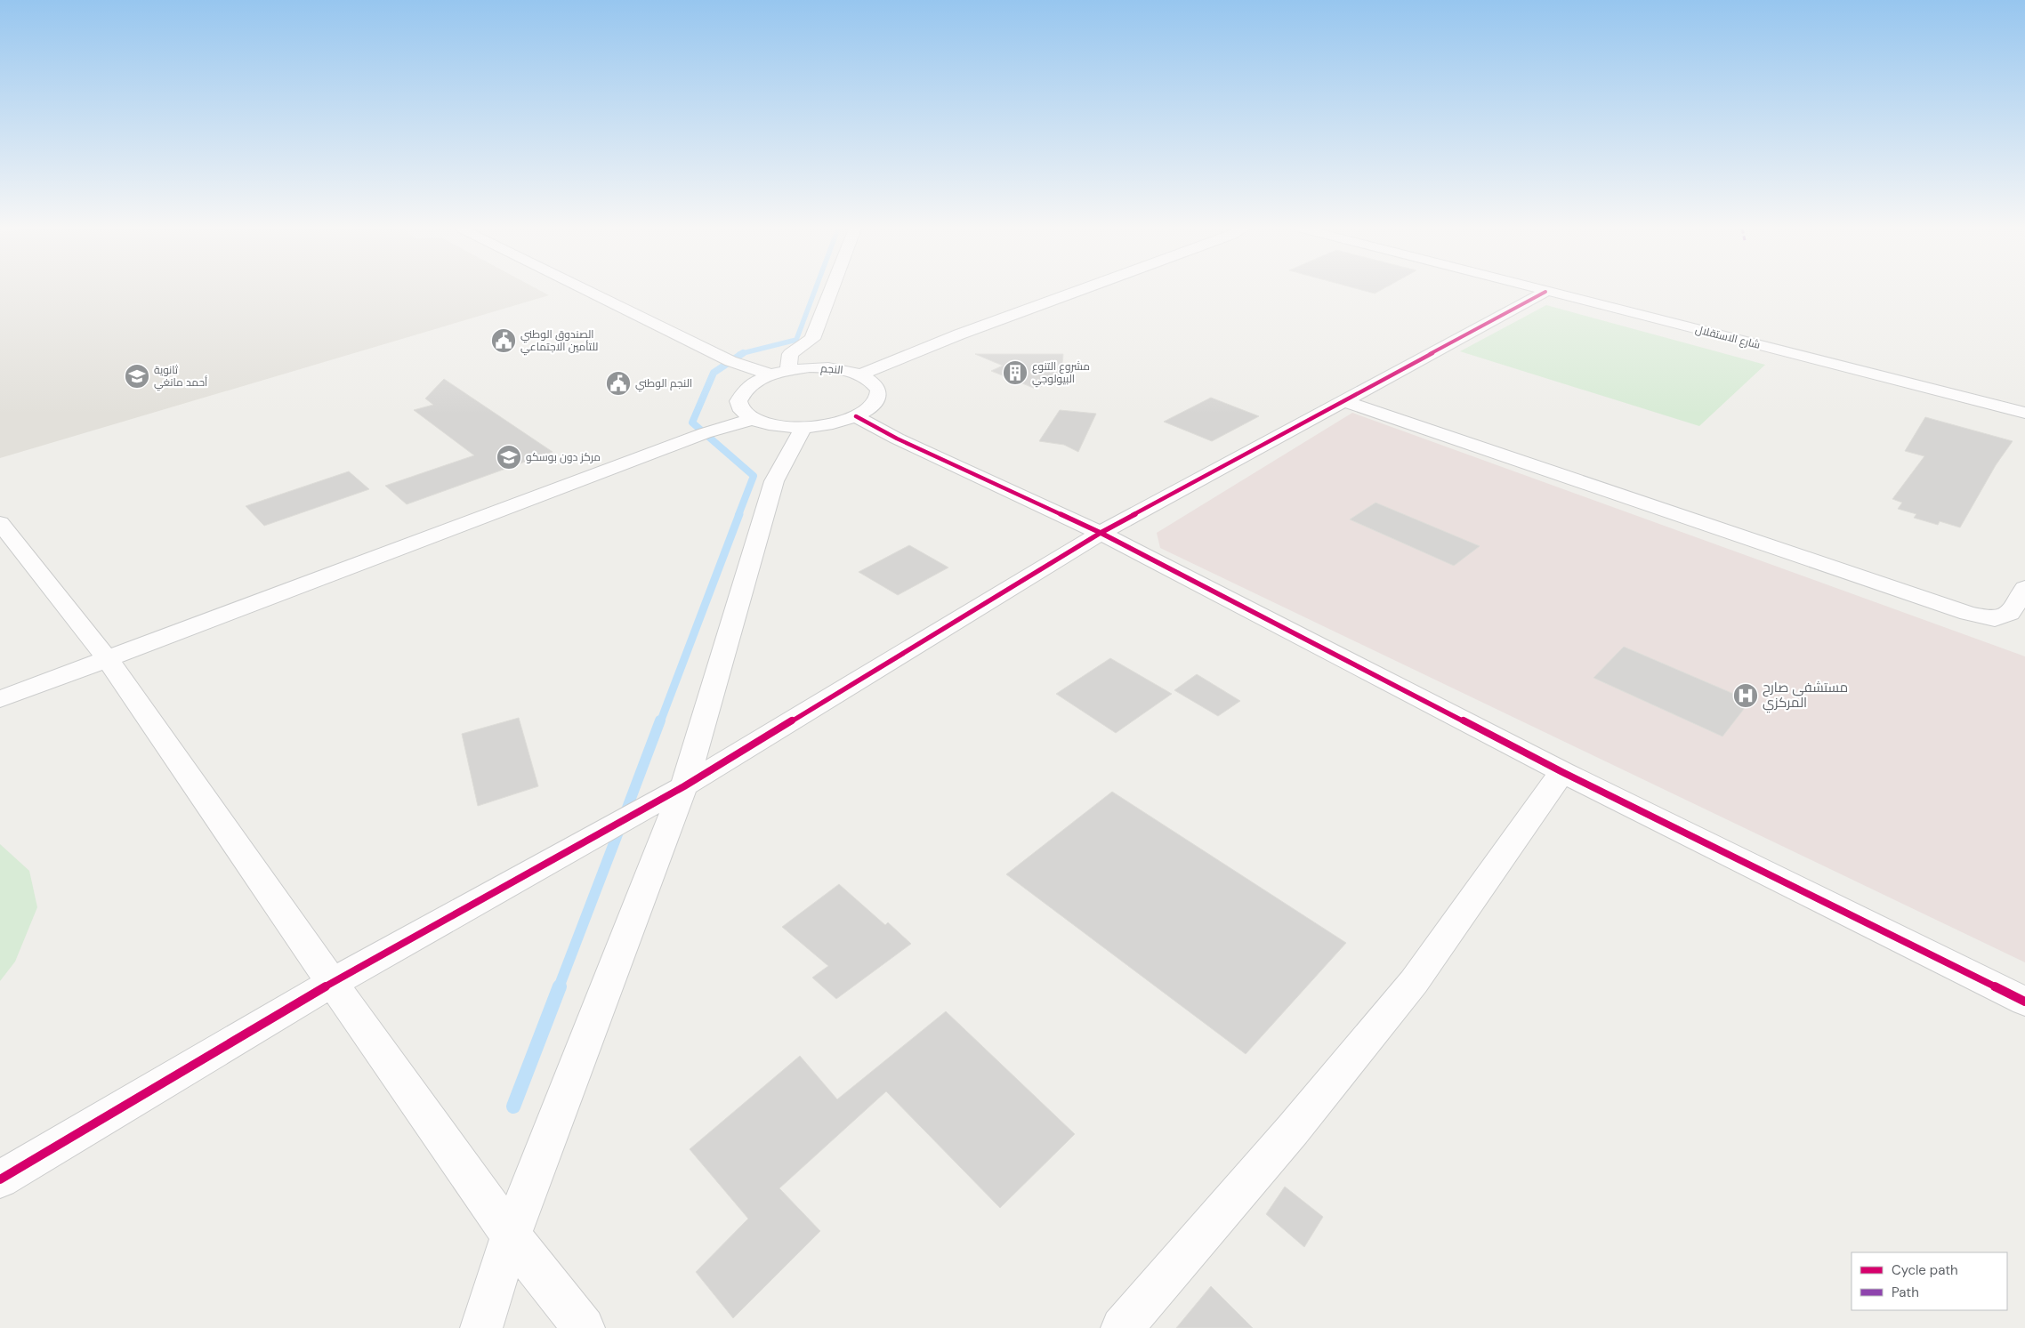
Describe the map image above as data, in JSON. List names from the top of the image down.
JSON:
{
  "streets": {
    "street": ["شارع الاستقلال", "النجم"]
  },
  "places": {
    "public building": ["الصندوق الوطني للتأمين الاجتماعي", "النجم الوطني"],
    "building": ["مشروع التنوع البيولوجي"],
    "school or university": ["ثانوية أحمد مانغي", "مركز دون بوسكو"],
    "hospital": ["مستشفى صارح المركزي"]
  },
  "legend": ["Cycle path", "Path"]
}
